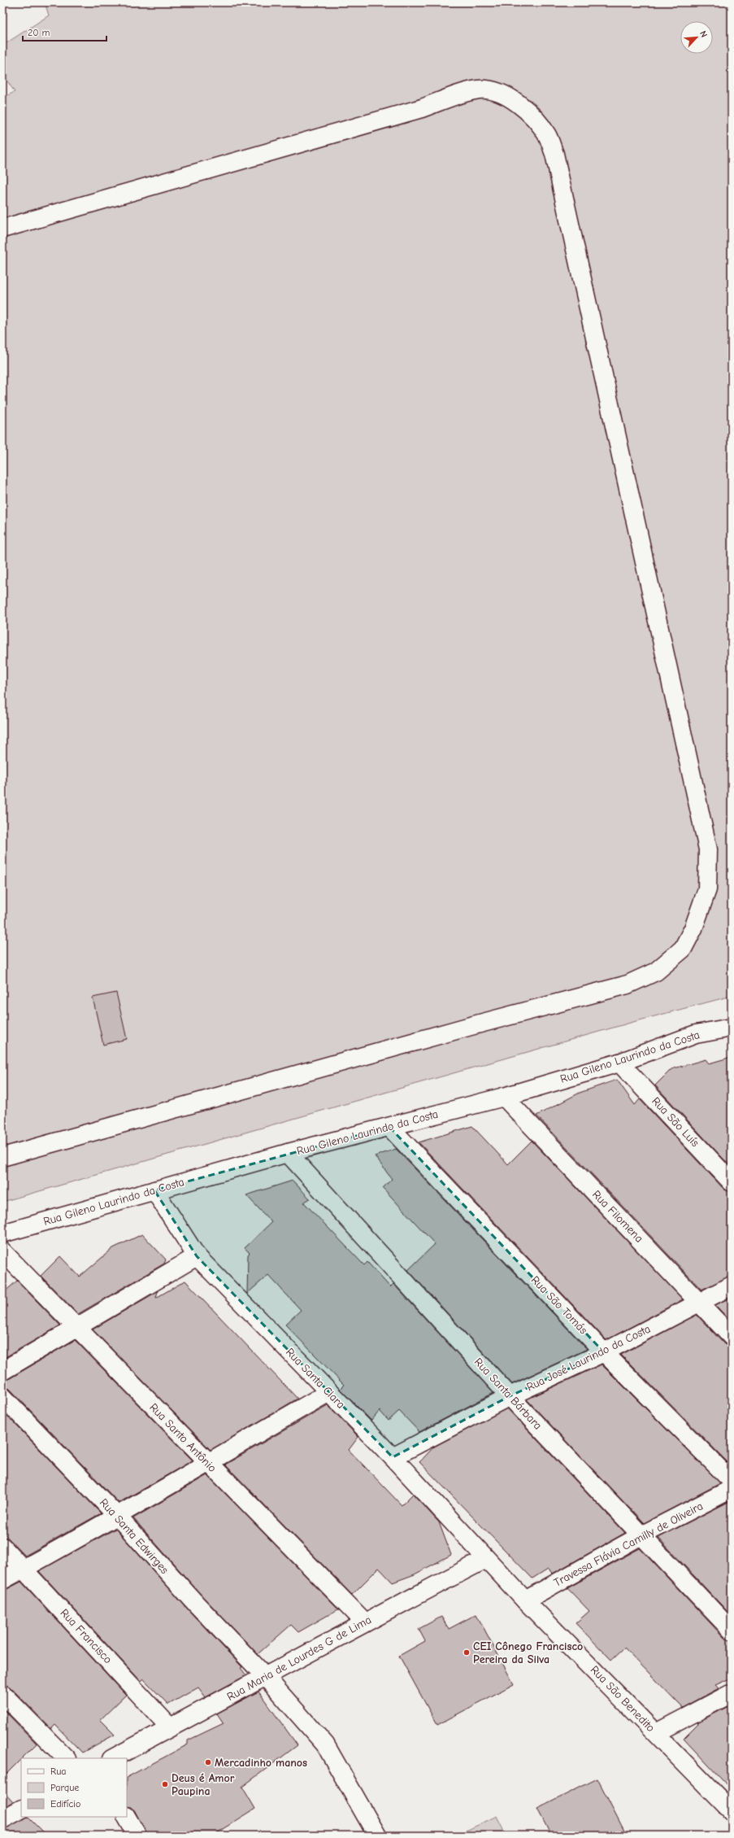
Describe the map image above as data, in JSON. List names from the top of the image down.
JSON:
{
  "streets": {
    "street": [
      "Rua Gileno Laurindo da Costa",
      "Rua São Luís",
      "Rua Filomena",
      "Rua São Tomás",
      "Rua José Laurindo da Costa",
      "Rua Santa Clara",
      "Rua Santa Bárbara",
      "Rua Santo Antônio",
      "Rua Santa Edwirges",
      "Travessa Flávia Camilly de Oliveira",
      "Rua Francisco",
      "Rua Maria de Lourdes G de Lima",
      "Rua São Benedito"
    ]
  },
  "crossings": [
    ["Rua Gileno Laurindo da Costa", "Rua São Luís"],
    ["Rua Gileno Laurindo da Costa", "Rua Filomena"],
    ["Rua Gileno Laurindo da Costa", "Rua São Tomás"],
    ["Rua Gileno Laurindo da Costa", "Rua Santa Clara"],
    ["Rua Gileno Laurindo da Costa", "Rua Santa Bárbara"],
    ["Rua Filomena", "Rua José Laurindo da Costa"],
    ["Rua São Tomás", "Rua José Laurindo da Costa"],
    ["Rua José Laurindo da Costa", "Rua Santa Clara"],
    ["Rua José Laurindo da Costa", "Rua Santa Bárbara"],
    ["Rua Santa Clara", "Rua Maria de Lourdes G de Lima"],
    ["Rua Santa Clara", "Rua São Benedito"],
    ["Rua Santa Bárbara", "Travessa Flávia Camilly de Oliveira"],
    ["Rua Santo Antônio", "Rua Maria de Lourdes G de Lima"],
    ["Rua Santa Edwirges", "Rua Maria de Lourdes G de Lima"],
    ["Travessa Flávia Camilly de Oliveira", "Rua São Benedito"],
    ["Rua Francisco", "Rua Maria de Lourdes G de Lima"],
    ["Rua Maria de Lourdes G de Lima", "Rua São Benedito"]
  ],
  "places": ["CEI Cônego Francisco Pereira da Silva", "Mercadinho manos", "Deus é Amor Paupina"],
  "legend": ["Rua", "Parque", "Edifício"],
  "scale_bar": "20 m",
  "north": "top right"
}
